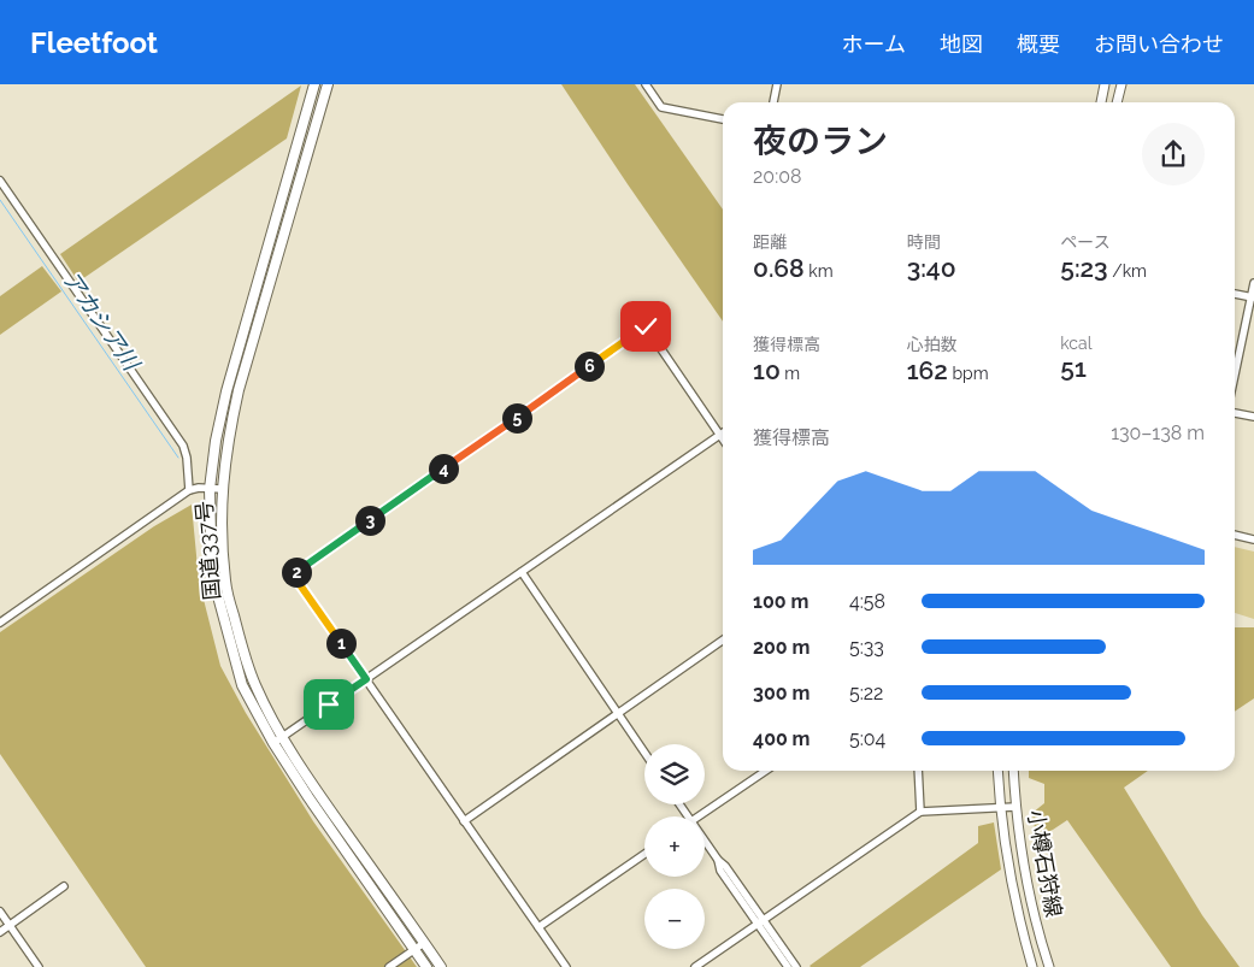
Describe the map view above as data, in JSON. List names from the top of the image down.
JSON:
{
  "streets": {
    "highway": ["国道337号"],
    "main road": ["小樽石狩線"]
  },
  "water": ["アカシア川"],
  "page": {
    "header": "Fleetfoot",
    "nav": [
      "ホーム",
      "地図",
      "概要",
      "お問い合わせ"
    ],
    "heading": ["夜のラン", "20:08"],
    "stats": [
      ["距離", "0.68 km"],
      ["時間", "3:40"],
      ["ペース", "5:23 /km"],
      ["獲得標高", "10 m"],
      ["心拍数", "162 bpm"],
      ["kcal", "51"]
    ],
    "pins": [
      "6",
      "5",
      "4",
      "3",
      "2",
      "1"
    ],
    "chart": ["獲得標高", "130–138 m"],
    "list": [
      {
        "name": "100 m",
        "note": "4:58"
      },
      {
        "name": "200 m",
        "note": "5:33"
      },
      {
        "name": "300 m",
        "note": "5:22"
      },
      {
        "name": "400 m",
        "note": "5:04"
      }
    ],
    "map_buttons": ["+", "−"]
  }
}
